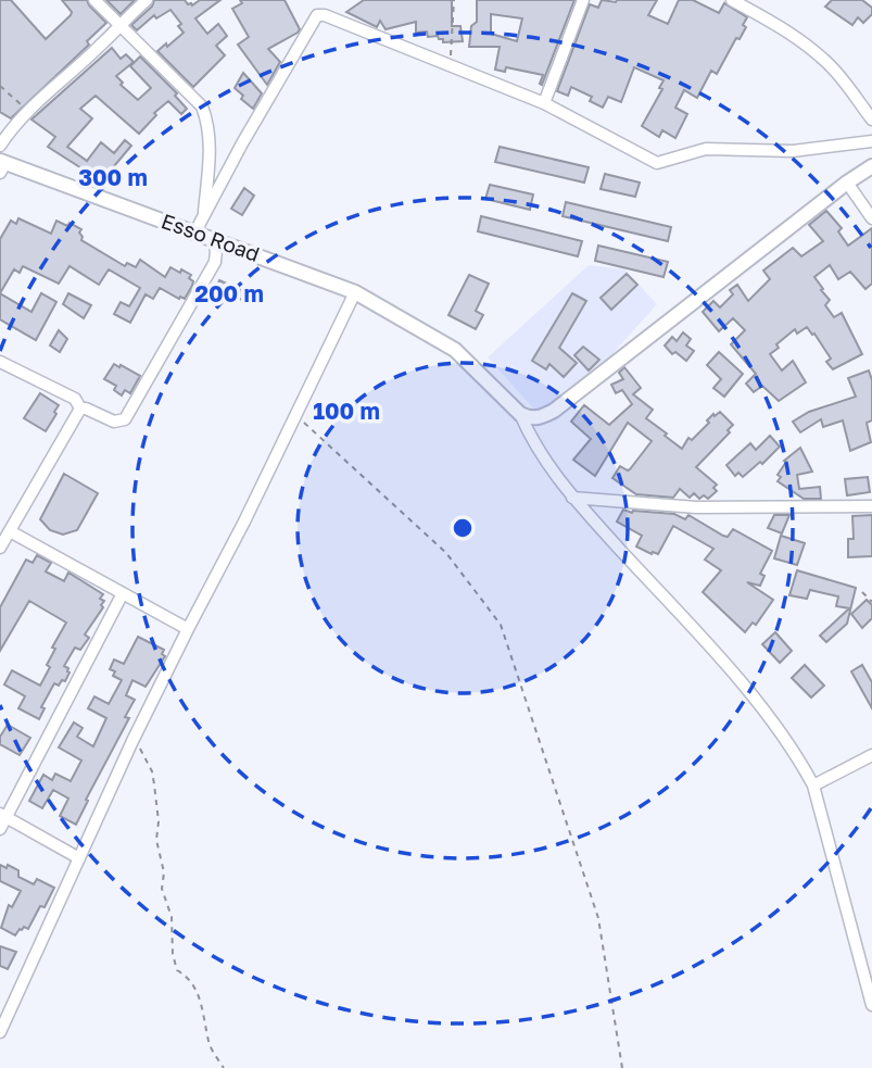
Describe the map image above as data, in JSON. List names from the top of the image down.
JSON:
{
  "streets": {
    "street": ["Esso Road"]
  },
  "rings": ["300 m", "200 m", "100 m"]
}
